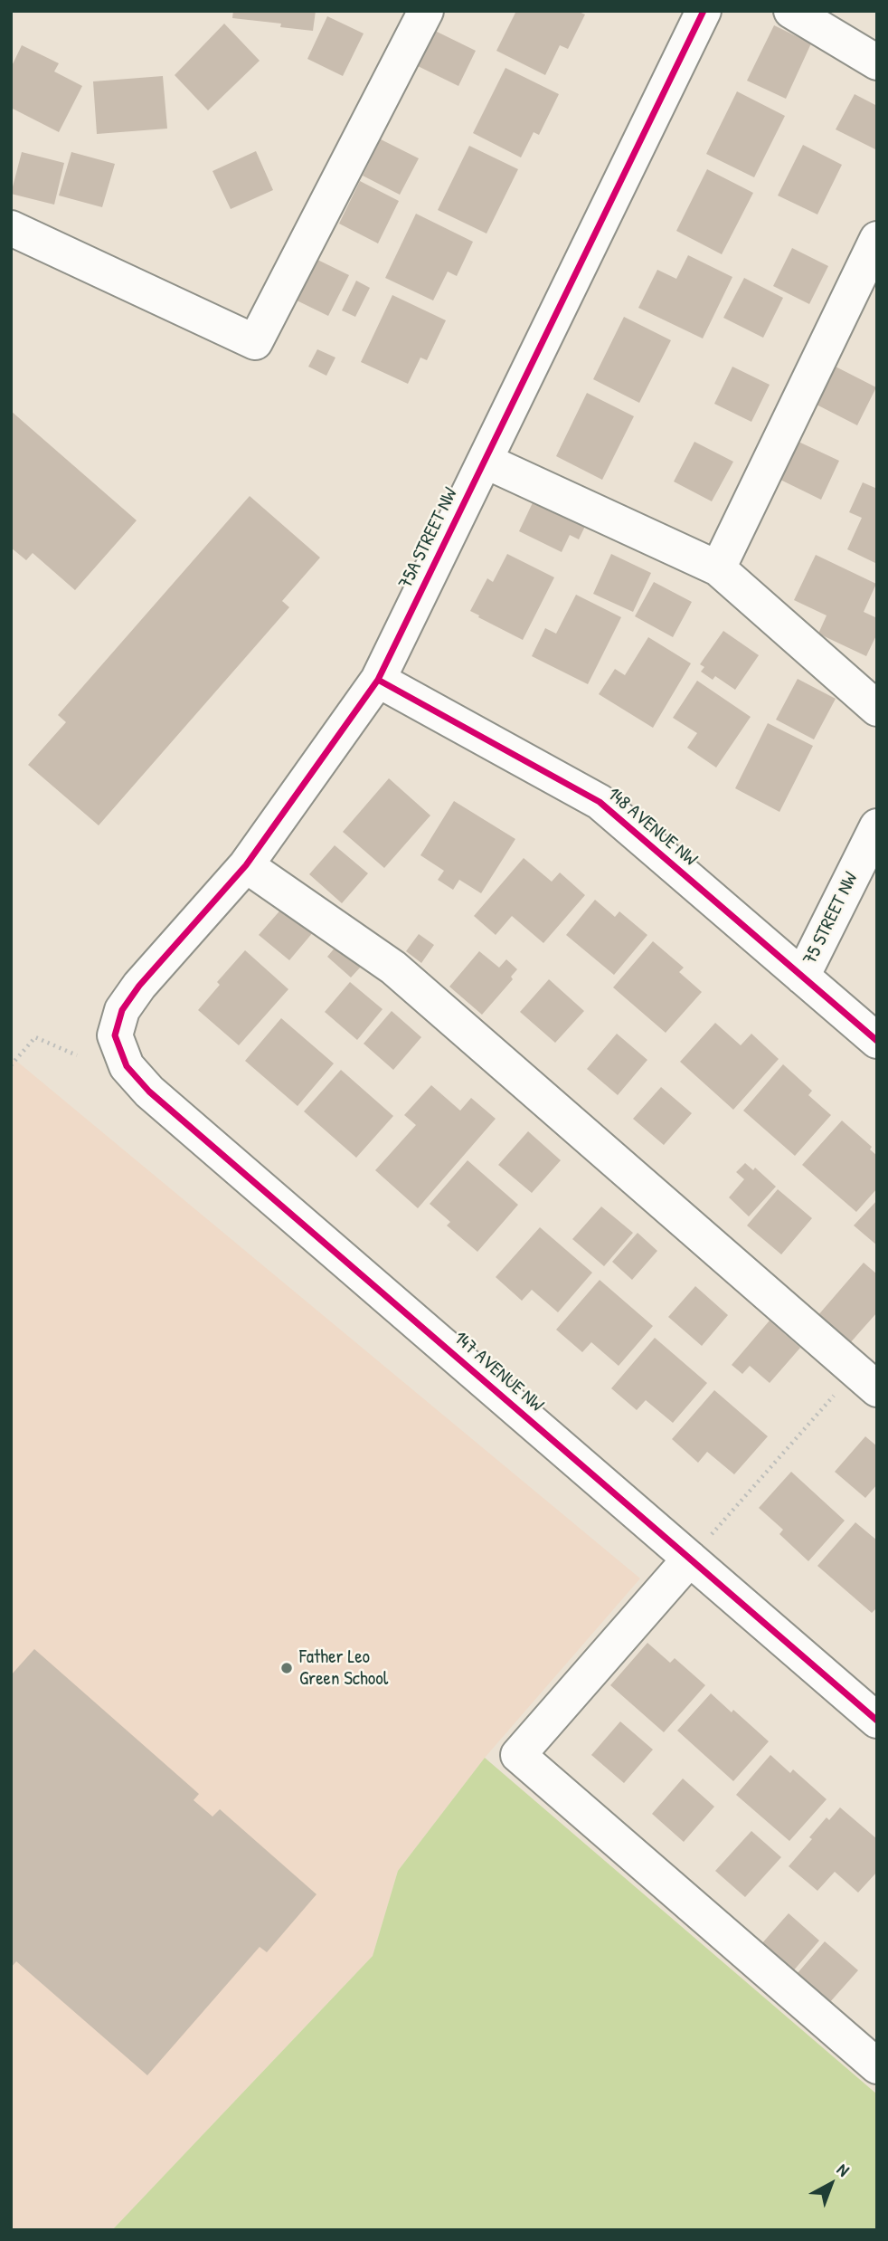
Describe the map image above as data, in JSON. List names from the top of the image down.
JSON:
{
  "streets": {
    "street": [
      "75A STREET NW",
      "148 AVENUE NW",
      "75 STREET NW",
      "147 AVENUE NW"
    ]
  },
  "crossings": [
    ["75A STREET NW", "148 AVENUE NW"],
    ["75A STREET NW", "147 AVENUE NW"],
    ["148 AVENUE NW", "75 STREET NW"]
  ],
  "places": ["Father Leo Green School"],
  "north": "top right"
}
